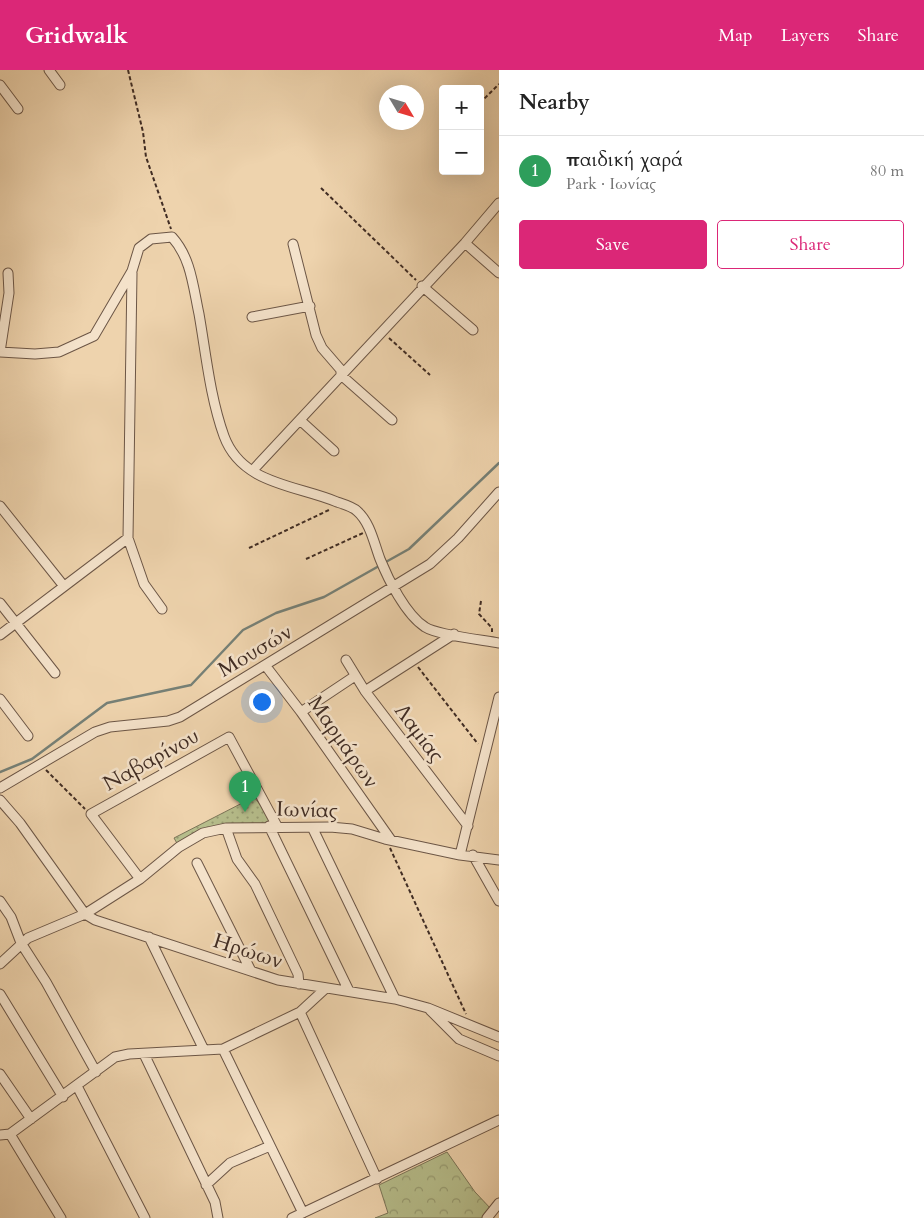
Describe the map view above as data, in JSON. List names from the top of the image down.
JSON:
{
  "streets": {
    "street": [
      "Μουσών",
      "Λαμίας",
      "Μαρμάρων",
      "Ναβαρίνου",
      "Ιωνίας",
      "Ηρώων"
    ]
  },
  "crossings": [
    ["Μουσών", "Μαρμάρων"],
    ["Μαρμάρων", "Ιωνίας"],
    ["Ναβαρίνου", "Ιωνίας"],
    ["Ιωνίας", "Ηρώων"]
  ],
  "north": "bottom right",
  "page": {
    "header": "Gridwalk",
    "nav": ["Map", "Layers", "Share"],
    "heading": "Nearby",
    "map_buttons": ["+", "−"],
    "list": [
      {
        "mark": "1",
        "name": "παιδική χαρά",
        "note": "Park · Ιωνίας",
        "value": "80 m"
      }
    ],
    "buttons": ["Save", "Share"],
    "pins": "1"
  }
}
